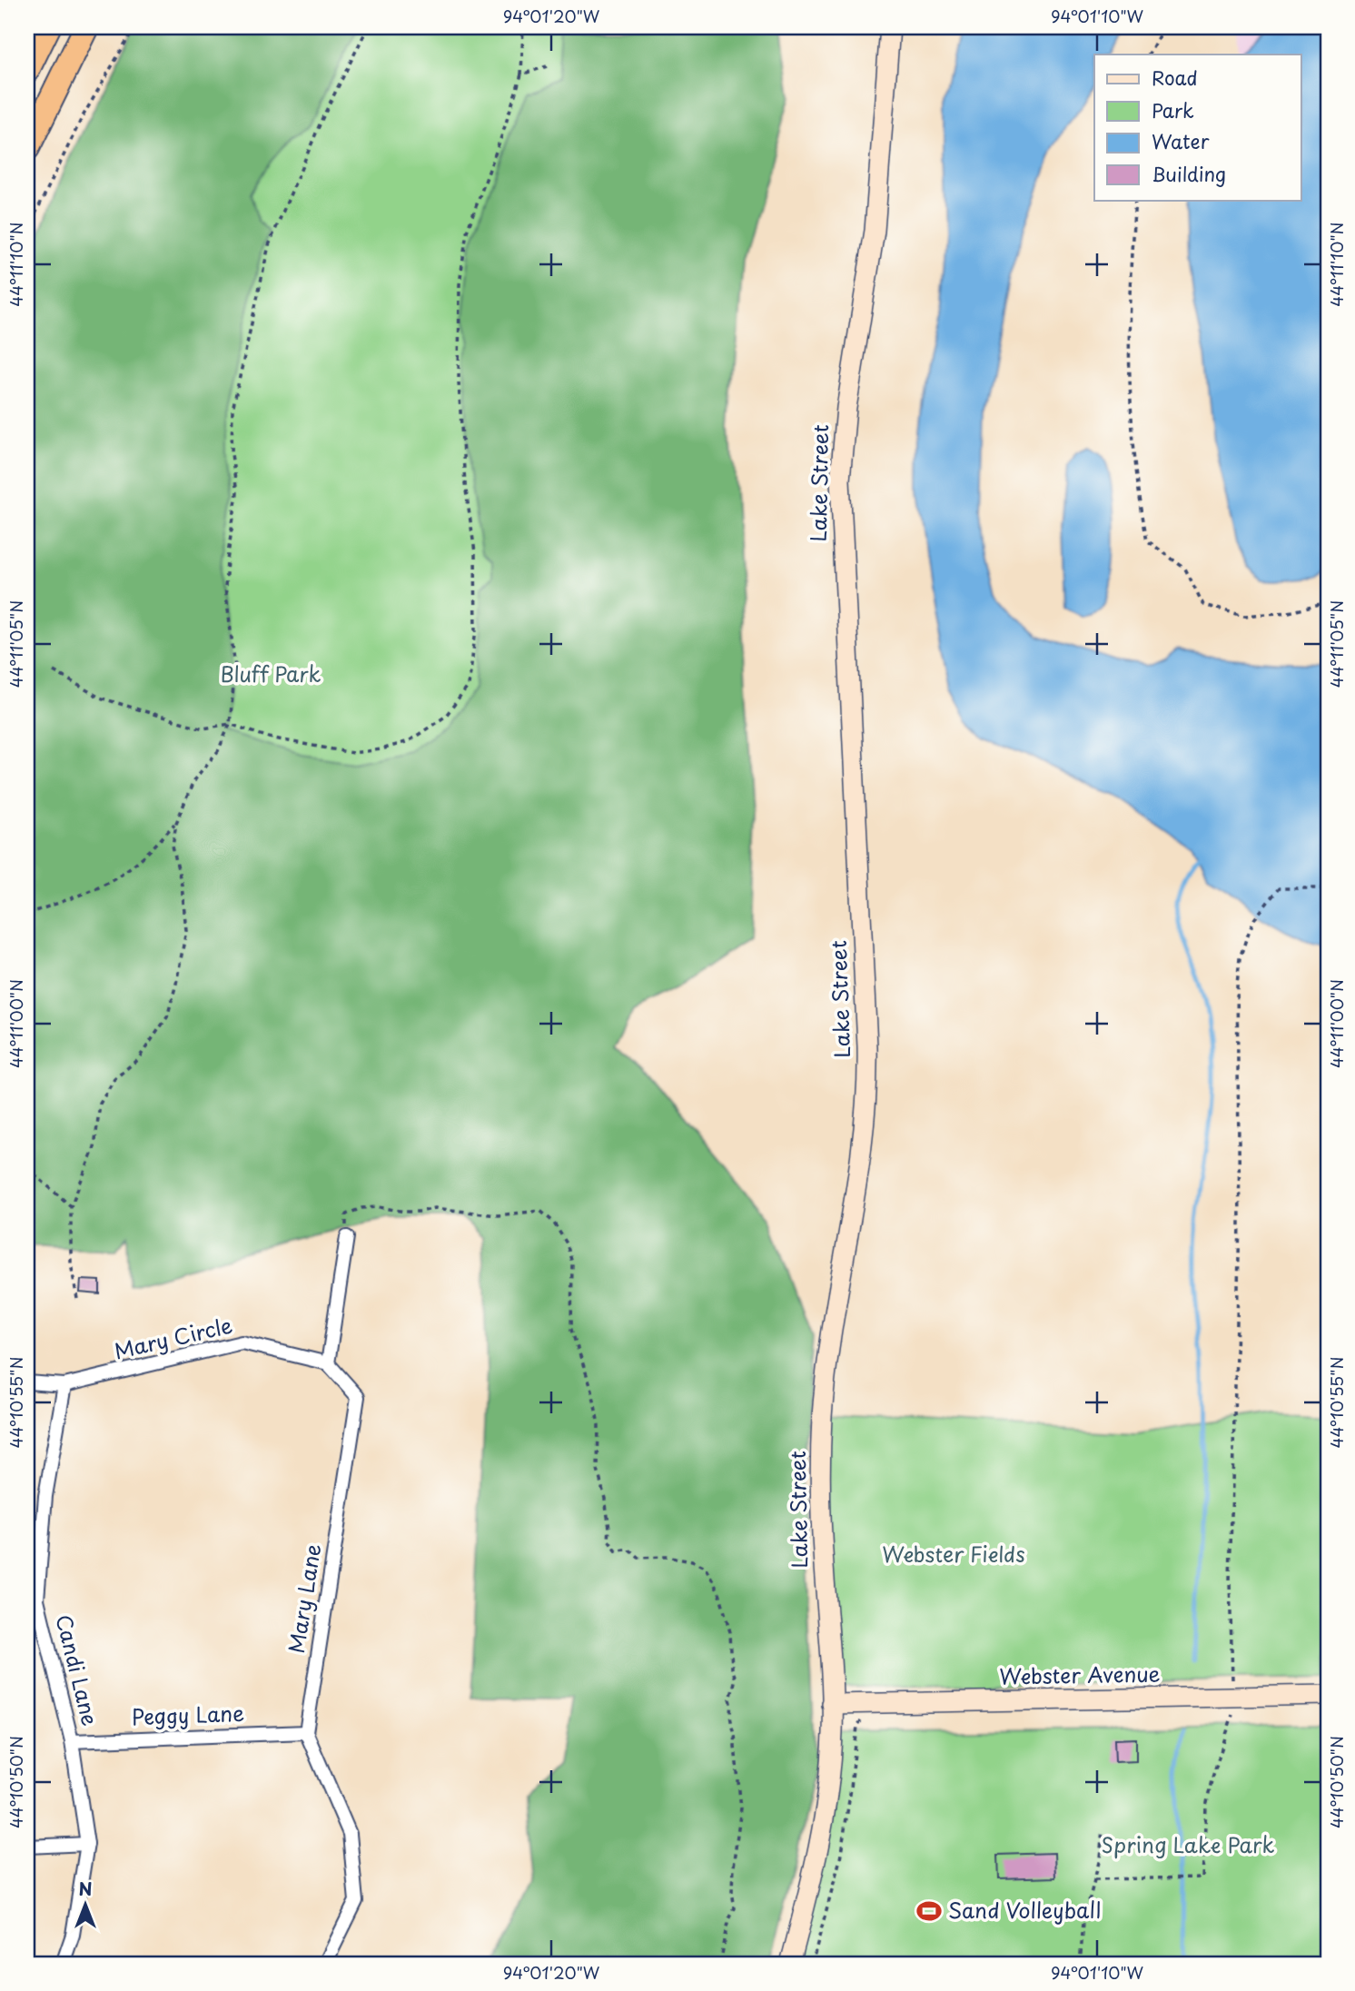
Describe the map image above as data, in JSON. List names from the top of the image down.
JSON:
{
  "streets": {
    "street": [
      "Lake Street",
      "Mary Circle",
      "Mary Lane",
      "Candi Lane",
      "Webster Avenue",
      "Peggy Lane"
    ]
  },
  "crossings": [
    ["Lake Street", "Webster Avenue"],
    ["Mary Circle", "Mary Lane"],
    ["Mary Circle", "Candi Lane"],
    ["Mary Lane", "Peggy Lane"],
    ["Candi Lane", "Peggy Lane"]
  ],
  "parks": ["Bluff Park", "Webster Fields", "Spring Lake Park"],
  "places": {
    "sports": ["Sand Volleyball"]
  },
  "legend": [
    "Road",
    "Park",
    "Water",
    "Building"
  ],
  "north": "top",
  "coordinates": [
    "94°01'20\"W",
    "94°01'10\"W",
    "44°11'10\"N",
    "44°11'05\"N",
    "44°11'00\"N",
    "44°10'55\"N",
    "44°10'50\"N"
  ]
}
